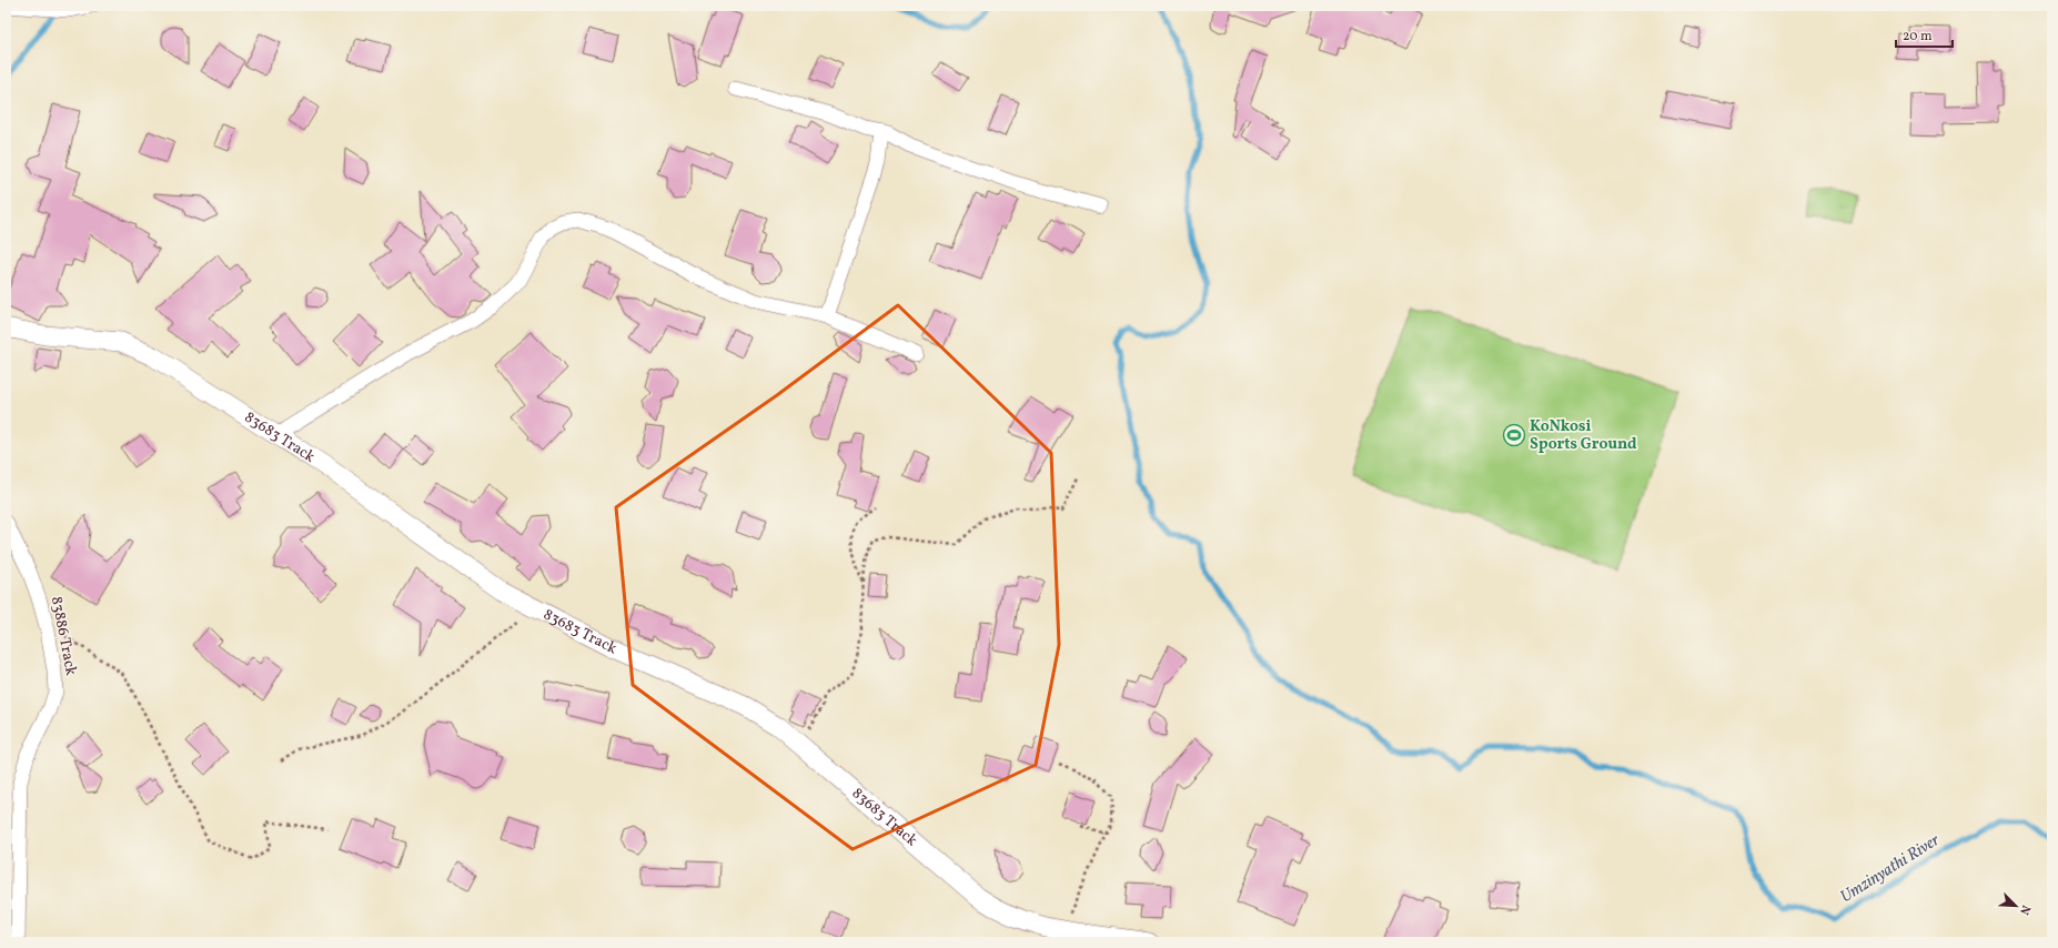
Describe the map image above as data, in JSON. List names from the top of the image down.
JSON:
{
  "streets": {
    "street": ["83683 Track", "83886 Track"]
  },
  "water": ["Umzinyathi River"],
  "places": {
    "sports": ["KoNkosi Sports Ground"]
  },
  "scale_bar": "20 m",
  "north": "bottom right"
}
